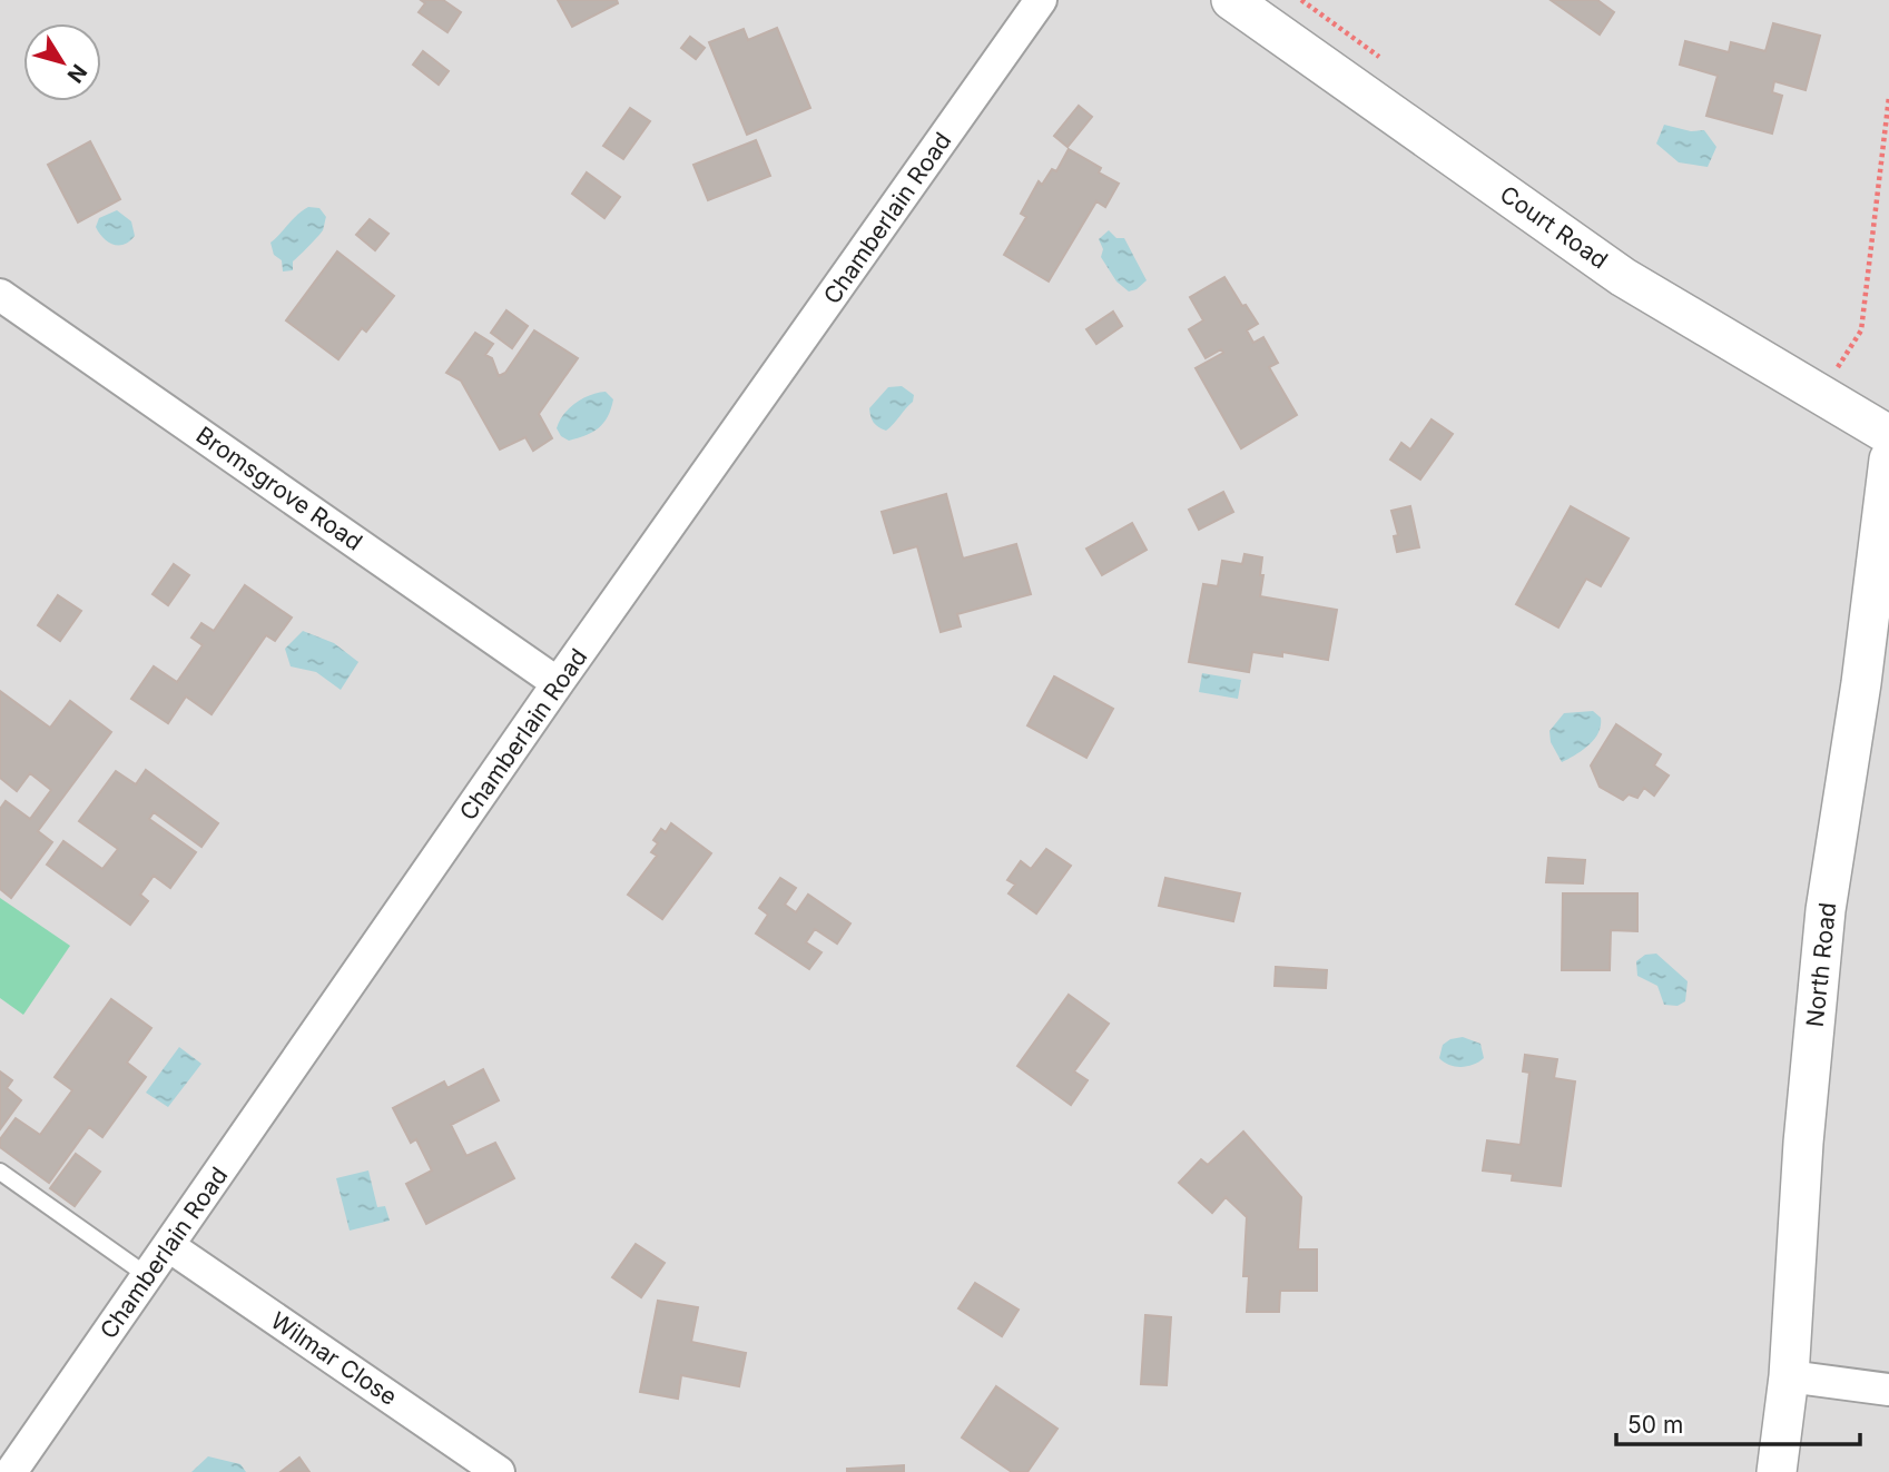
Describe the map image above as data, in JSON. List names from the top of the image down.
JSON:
{
  "streets": {
    "street": [
      "Chamberlain Road",
      "Court Road",
      "Bromsgrove Road",
      "North Road",
      "Wilmar Close"
    ]
  },
  "crossings": [
    ["Chamberlain Road", "Bromsgrove Road"],
    ["Chamberlain Road", "Wilmar Close"]
  ],
  "scale_bar": "50 m",
  "north": "bottom right"
}
